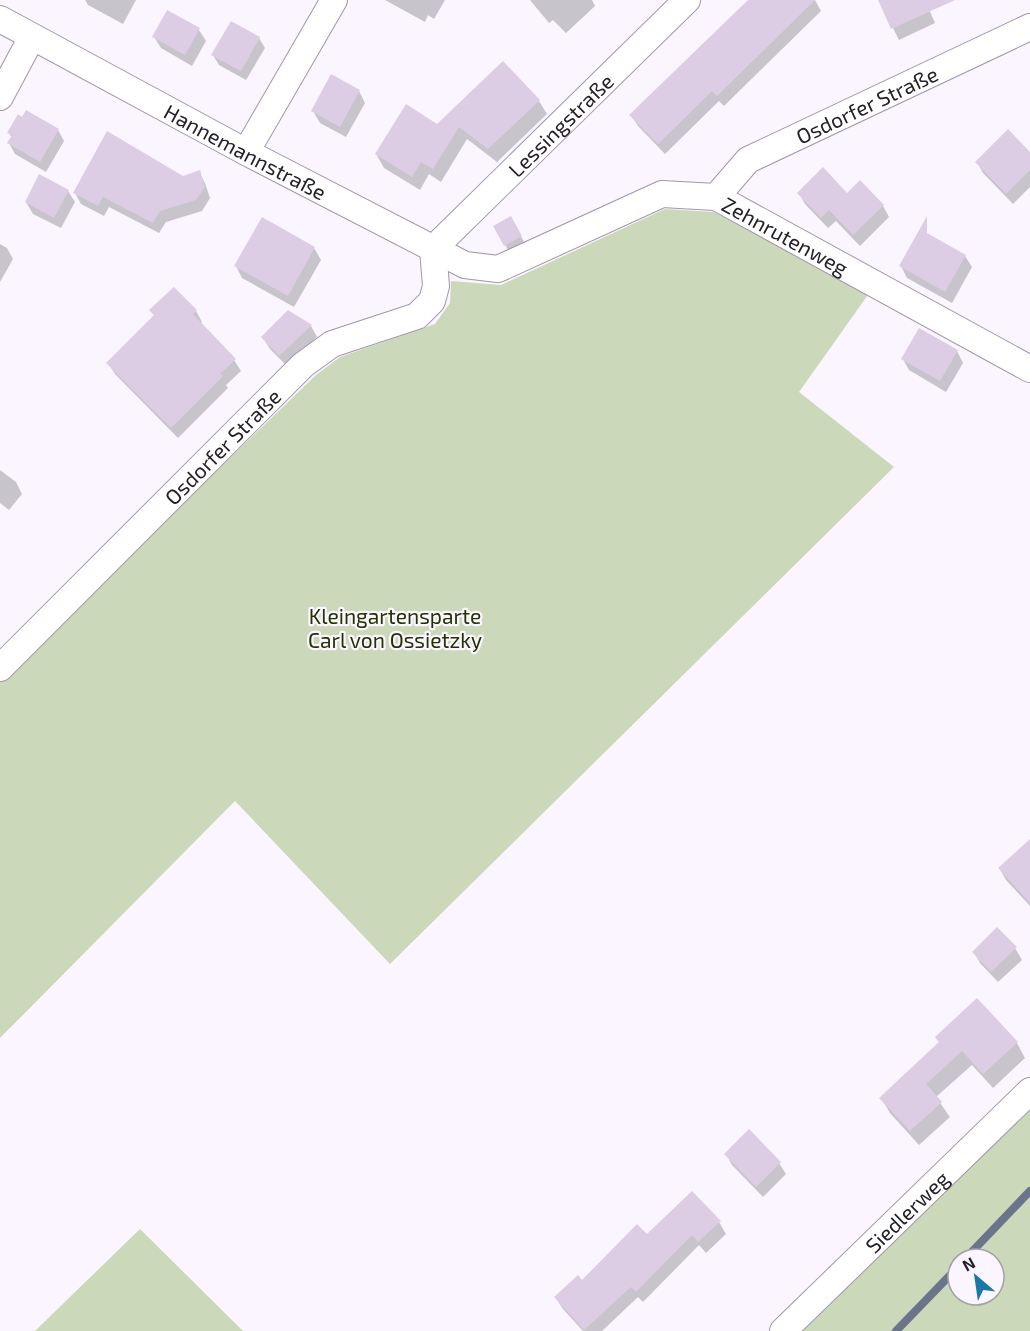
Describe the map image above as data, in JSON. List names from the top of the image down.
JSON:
{
  "streets": {
    "street": [
      "Osdorfer Straße",
      "Lessingstraße",
      "Hannemannstraße",
      "Zehnrutenweg",
      "Siedlerweg"
    ]
  },
  "crossings": [
    ["Osdorfer Straße", "Lessingstraße"],
    ["Osdorfer Straße", "Hannemannstraße"],
    ["Osdorfer Straße", "Zehnrutenweg"],
    ["Lessingstraße", "Hannemannstraße"],
    ["Hannemannstraße", "Zehnrutenweg"]
  ],
  "parks": ["Kleingartensparte Carl von Ossietzky"],
  "north": "top left"
}
